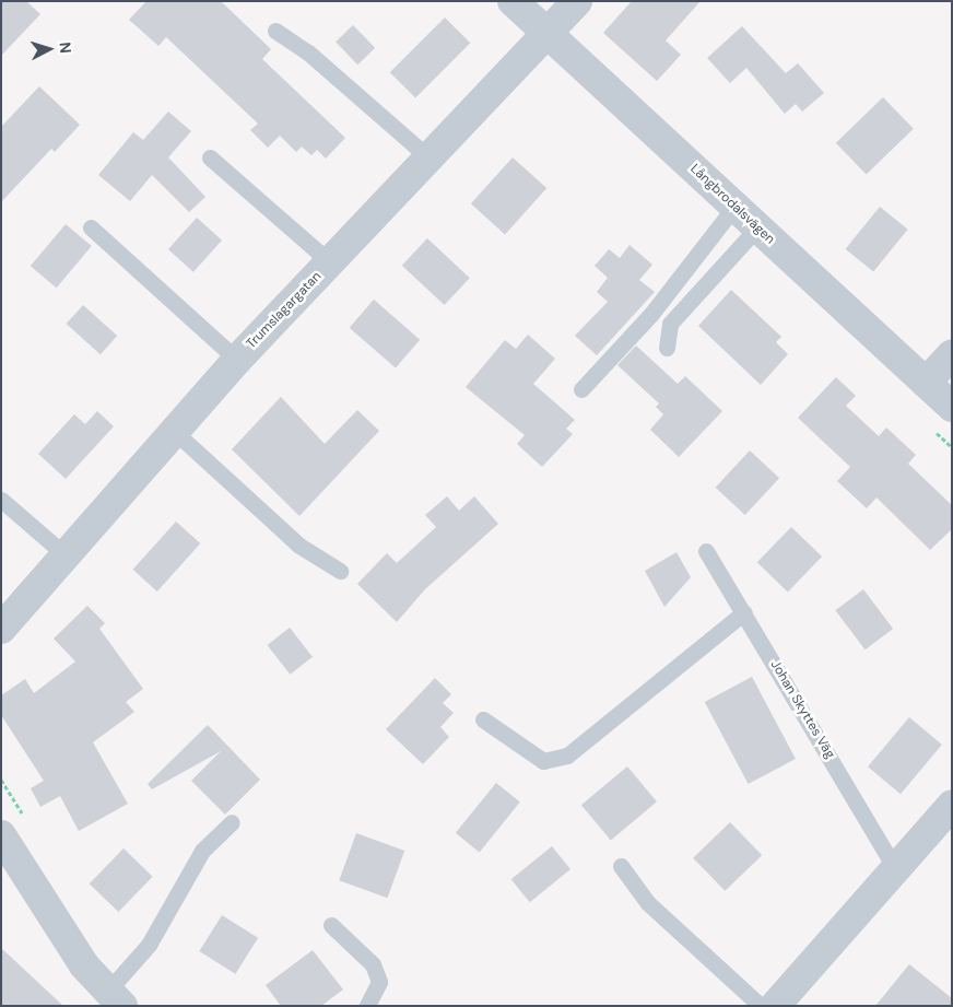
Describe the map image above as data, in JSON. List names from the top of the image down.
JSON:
{
  "streets": {
    "street": ["Långbrodalsvägen", "Trumslagargatan"],
    "lane": ["Johan Skyttes Väg"]
  },
  "crossings": [
    ["Långbrodalsvägen", "Trumslagargatan"]
  ],
  "north": "right"
}
